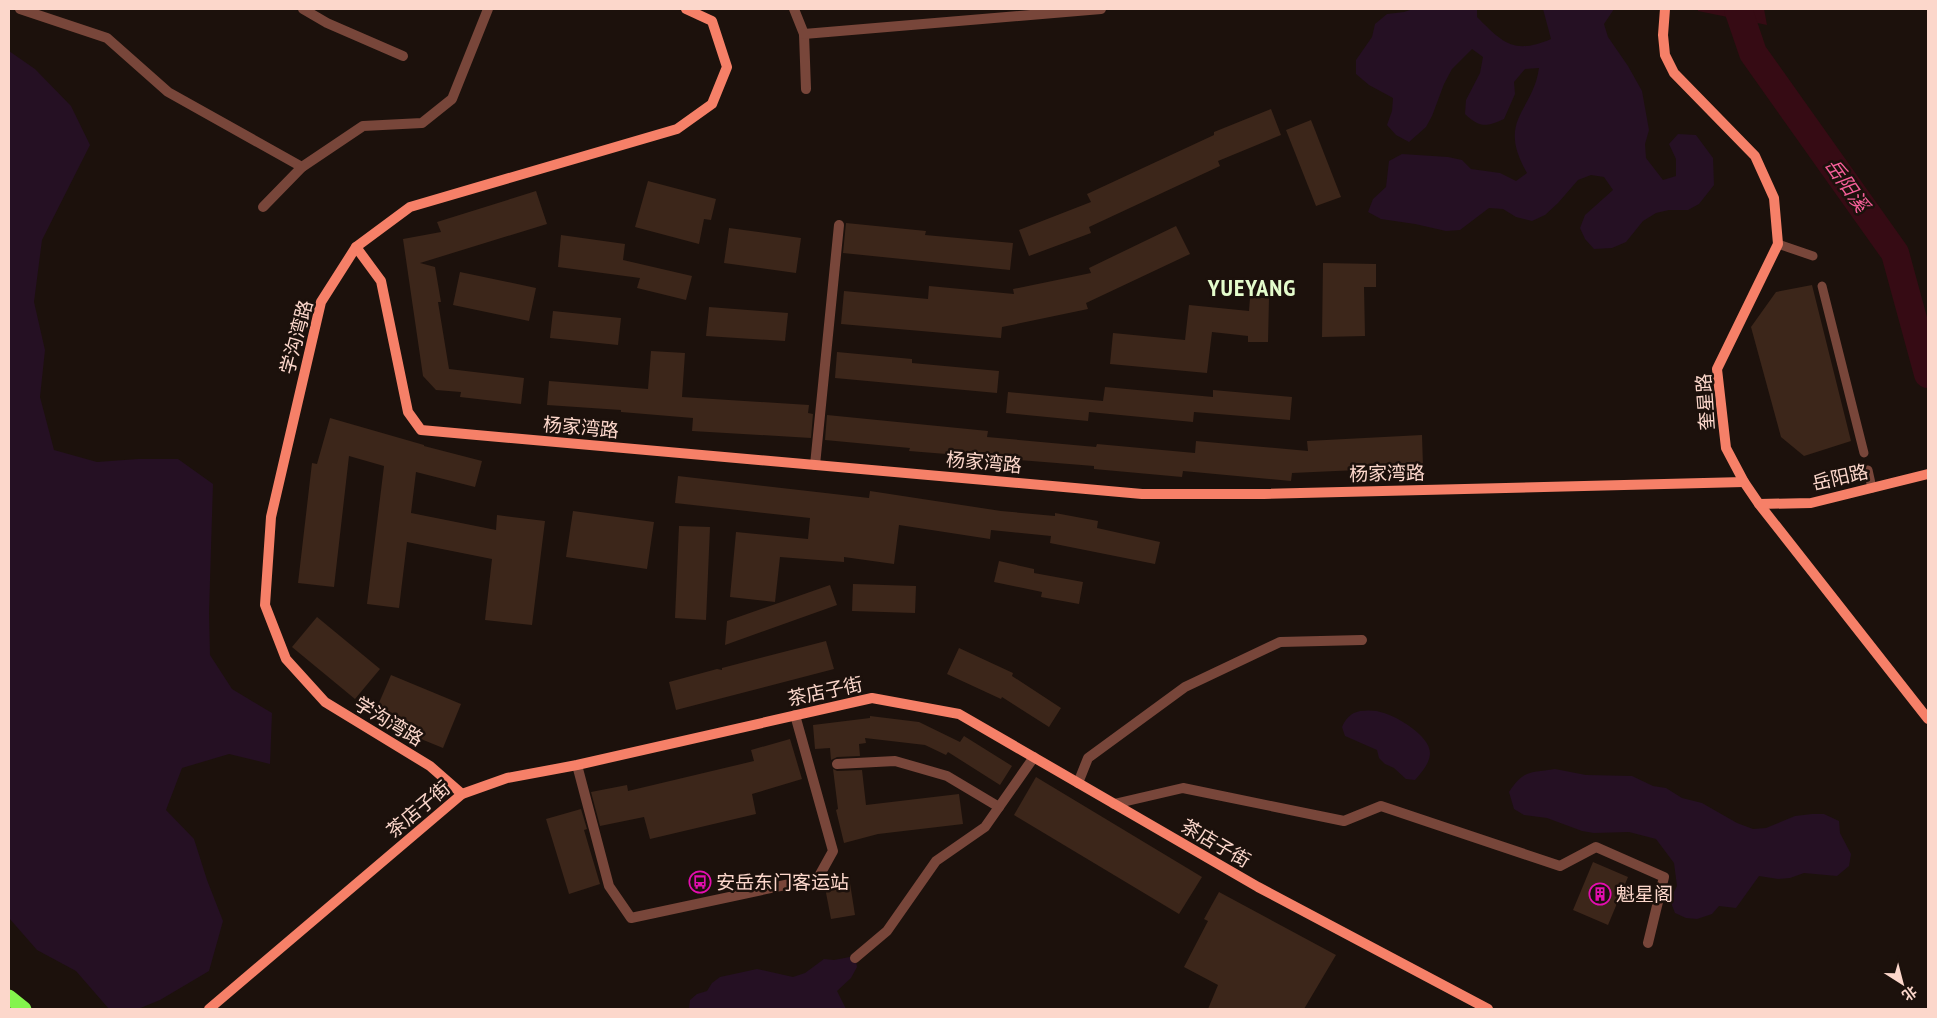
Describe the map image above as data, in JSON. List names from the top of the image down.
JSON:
{
  "streets": {
    "street": [
      "学沟湾路",
      "奎星路",
      "杨家湾路",
      "岳阳路",
      "茶店子街"
    ]
  },
  "crossings": [
    ["学沟湾路", "杨家湾路"],
    ["学沟湾路", "茶店子街"],
    ["奎星路", "杨家湾路"],
    ["奎星路", "岳阳路"]
  ],
  "districts": ["YUEYANG"],
  "water": ["岳阳溪"],
  "places": {
    "bus stop": ["安岳东门客运站"],
    "building": ["魁星阁"]
  },
  "north": "bottom right"
}
